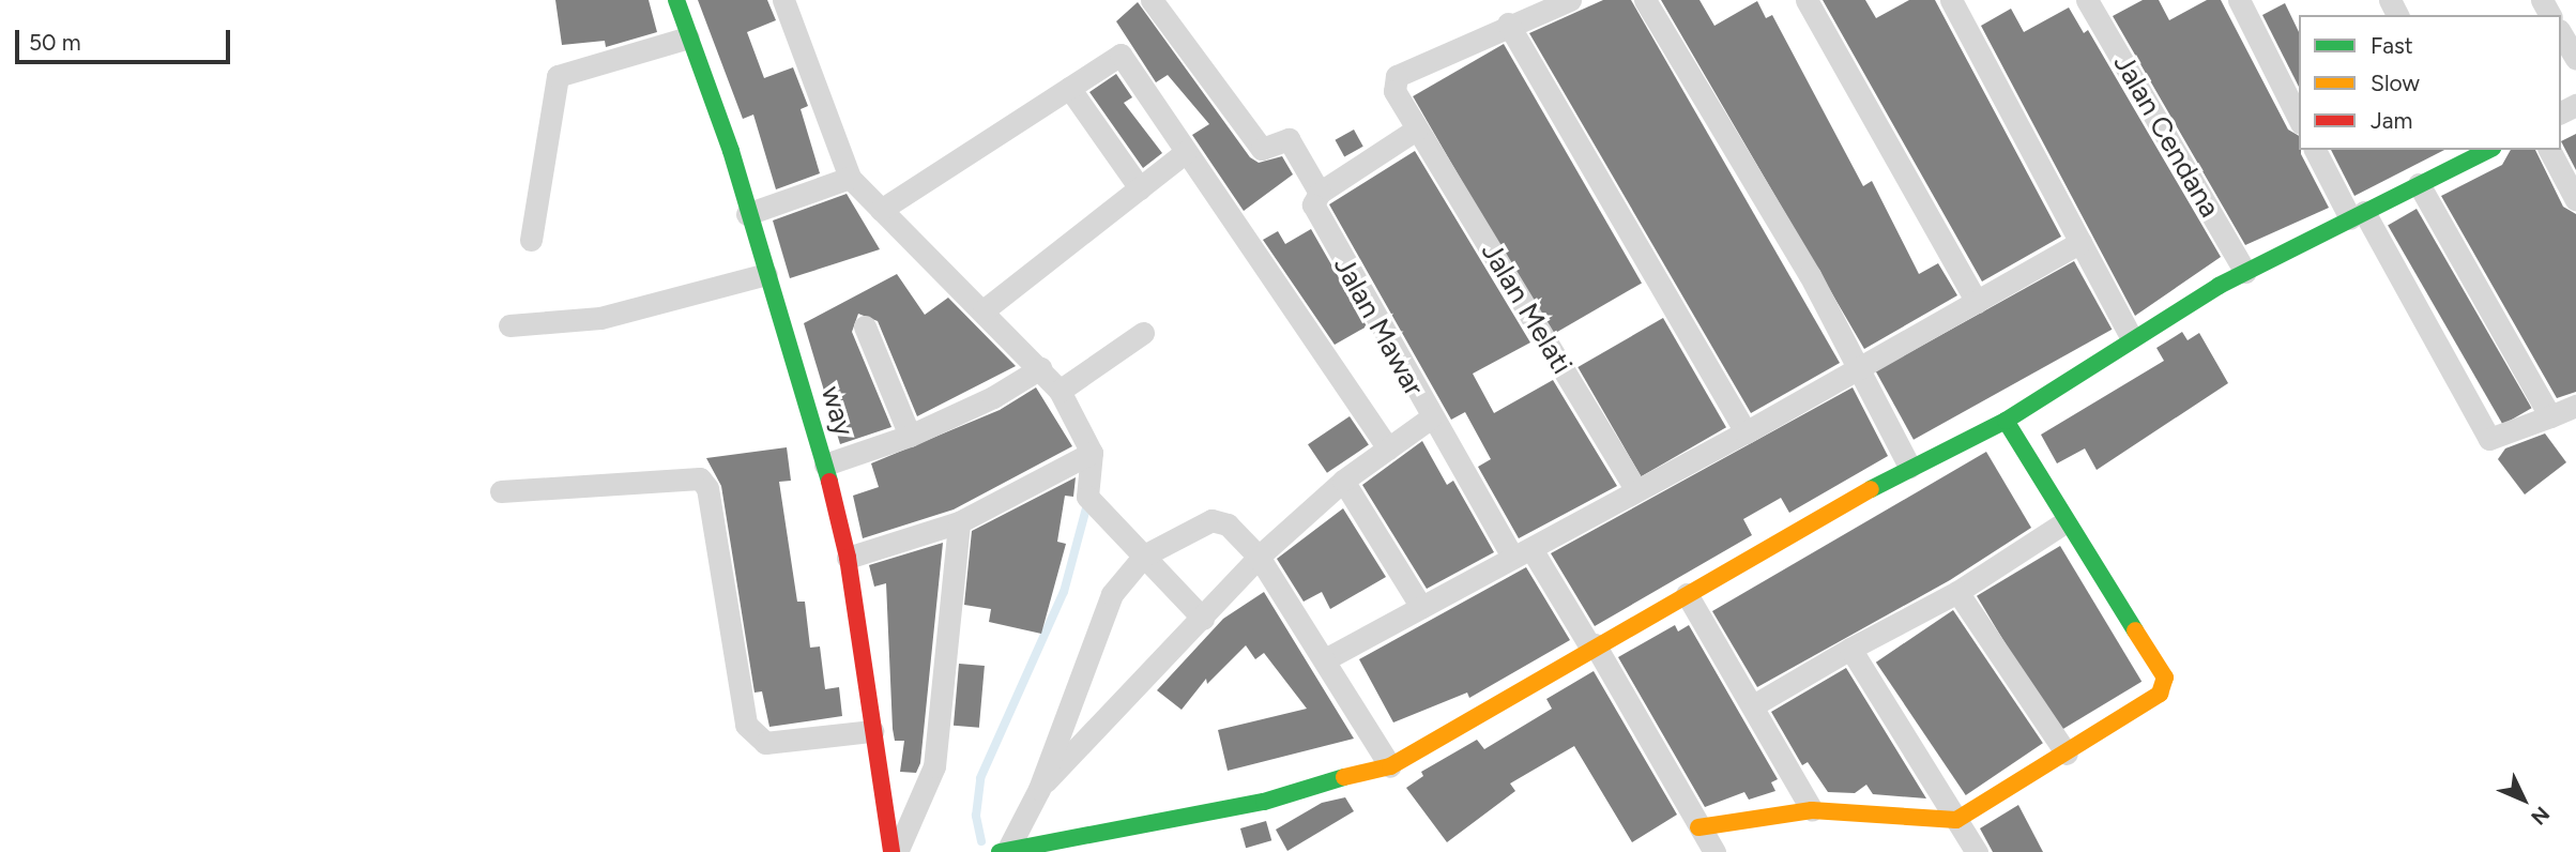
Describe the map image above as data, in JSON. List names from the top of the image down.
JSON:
{
  "streets": {
    "street": [
      "Jalan Cendana",
      "Jalan Melati",
      "Jalan Mawar",
      "way"
    ]
  },
  "legend": ["Fast", "Slow", "Jam"],
  "scale_bar": "50 m",
  "north": "bottom right"
}
